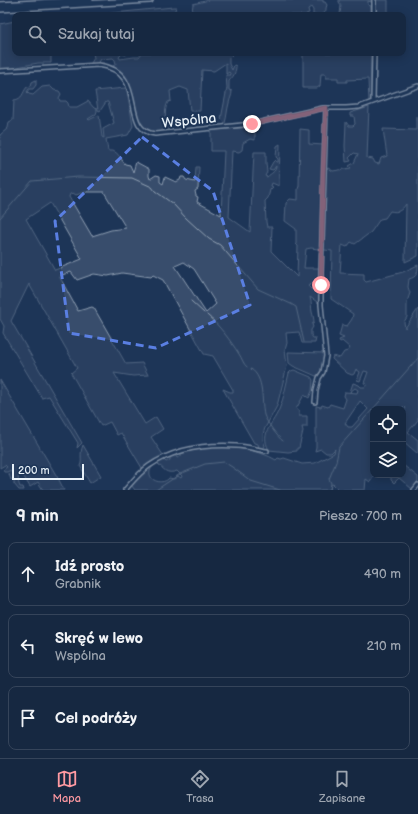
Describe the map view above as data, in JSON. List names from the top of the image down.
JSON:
{
  "streets": {
    "street": ["Wspólna"]
  },
  "scale_bar": "200 m",
  "page": {
    "search": "Szukaj tutaj",
    "scale": "200 m",
    "heading": ["9 min", "Pieszo · 700 m"],
    "list": [
      ["Idź prosto", "Grabnik", "490 m"],
      ["Skręć w lewo", "Wspólna", "210 m"],
      "Cel podróży"
    ],
    "nav": ["Mapa", "Trasa", "Zapisane"]
  }
}
